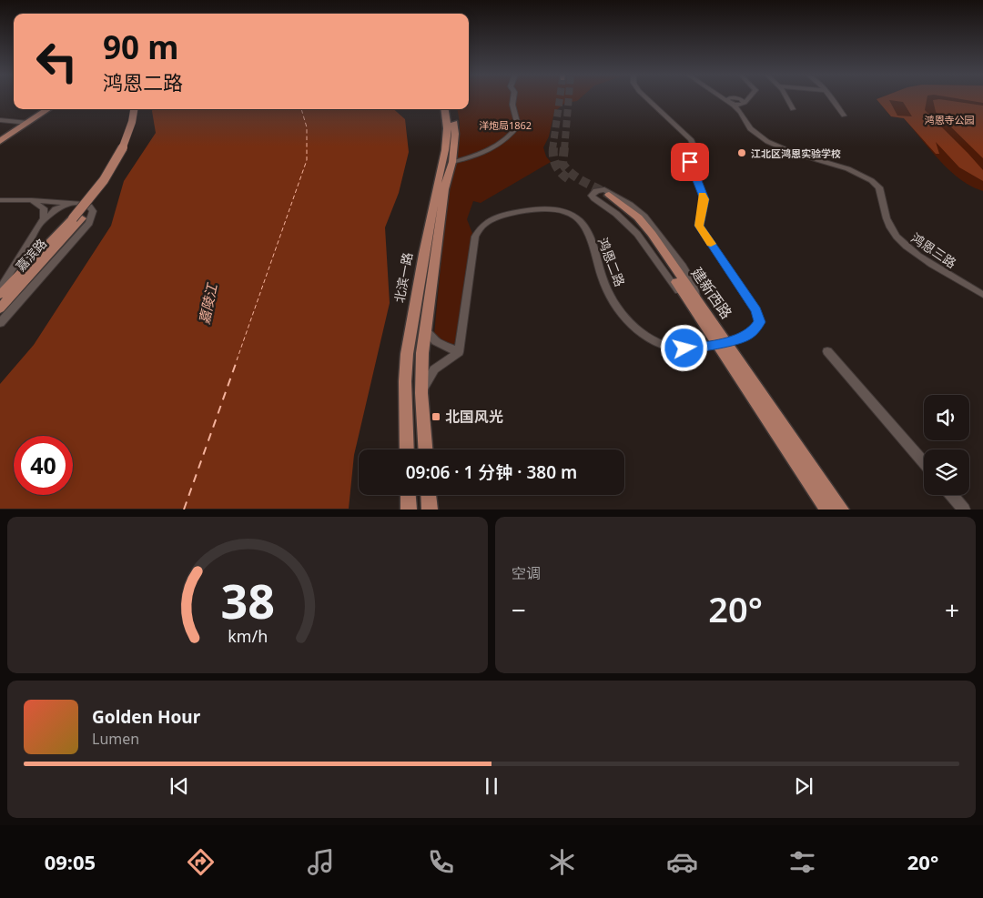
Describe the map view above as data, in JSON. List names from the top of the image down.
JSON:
{
  "streets": {
    "main road": ["嘉滨路", "北滨一路", "建新西路"],
    "street": ["鸿恩三路", "鸿恩二路"]
  },
  "crossings": [
    ["鸿恩二路", "建新西路"]
  ],
  "water": ["嘉陵江"],
  "parks": ["鸿恩寺公园", "洋炮局1862"],
  "places": {
    "other": ["江北区鸿恩实验学校"],
    "transit": ["北国风光"]
  },
  "page": {
    "turn": ["90 m", "鸿恩二路"],
    "limit": "40",
    "trip": "09:06 · 1 分钟 · 380 m",
    "tile": "空调",
    "heat": ["−", "20°", "+"],
    "song": ["Golden Hour", "Lumen"],
    "tabs": ["09:05", "20°"],
    "gauge": ["38", "km/h"]
  }
}
